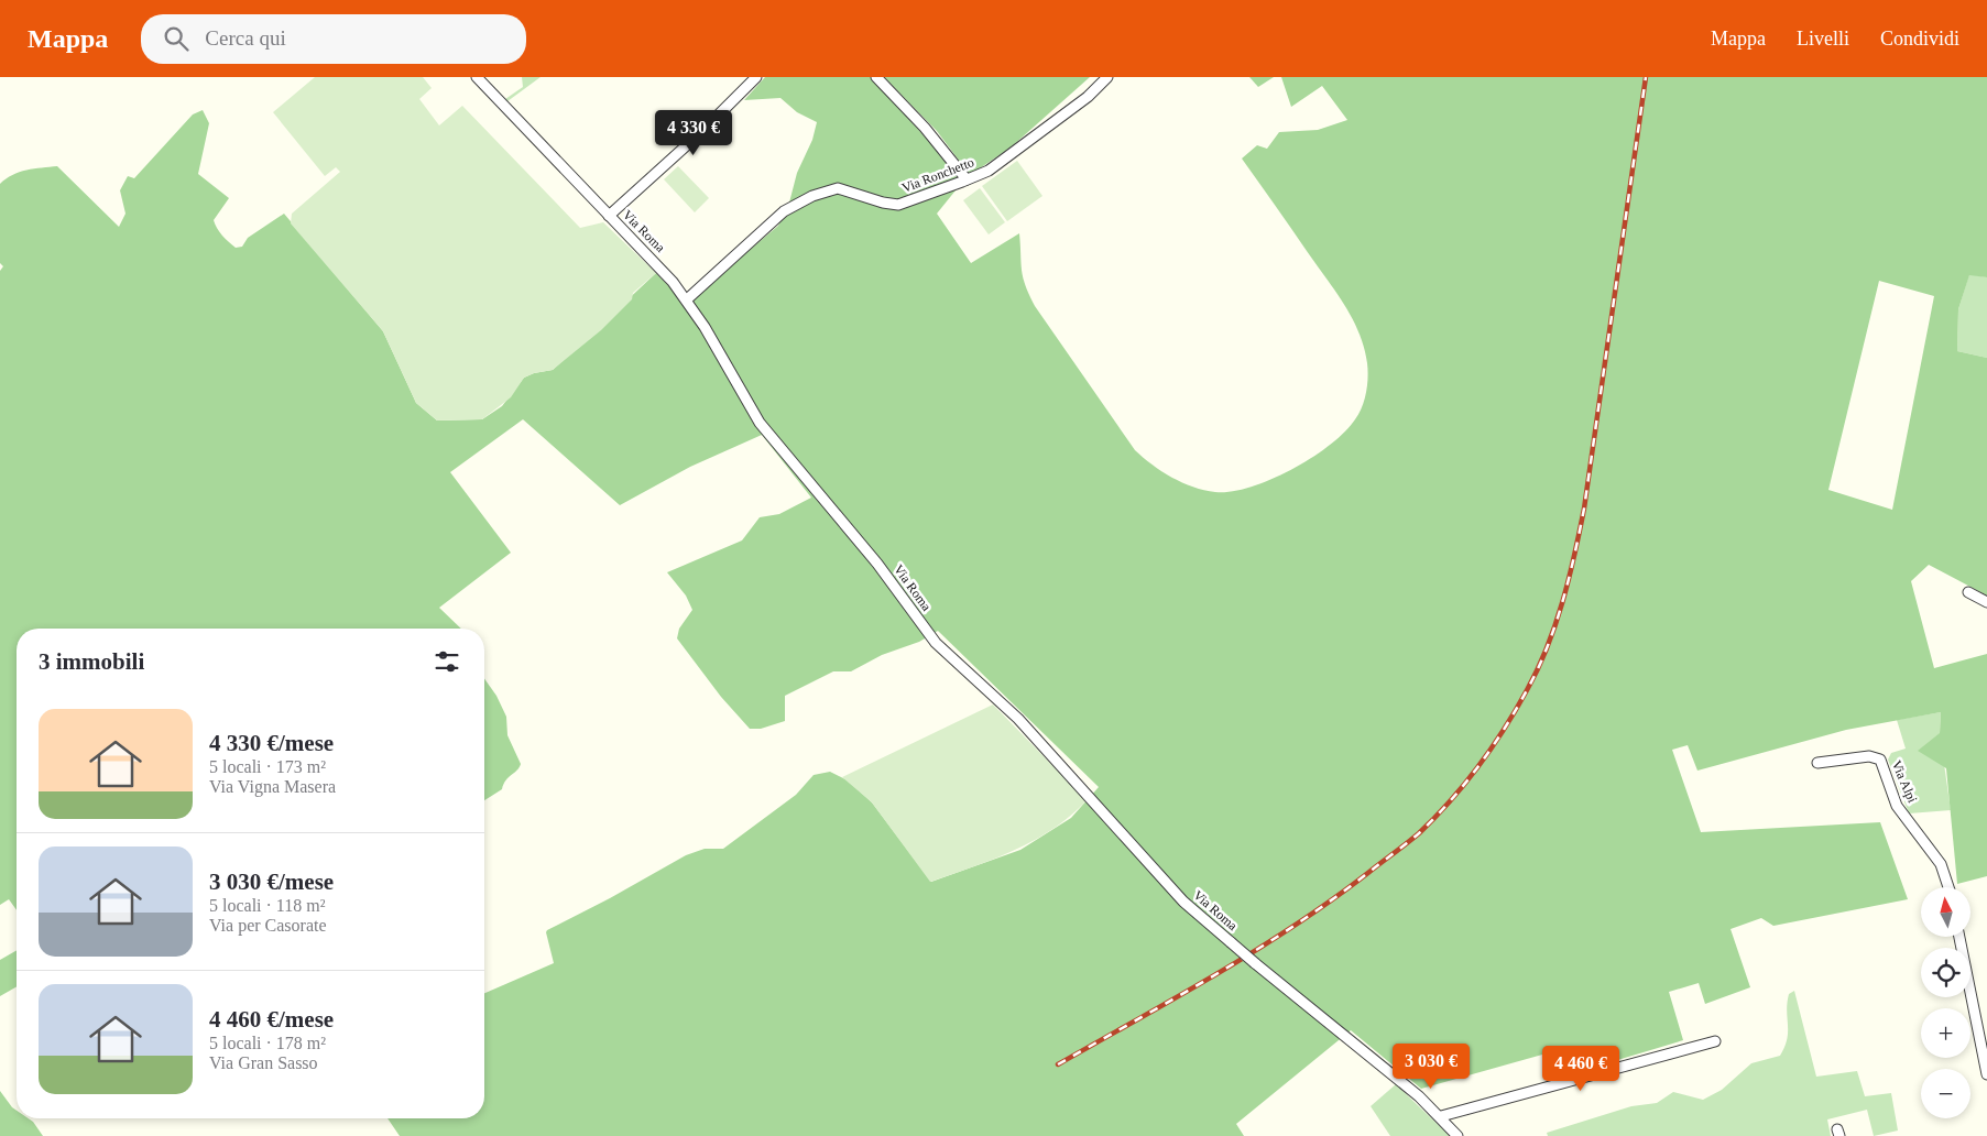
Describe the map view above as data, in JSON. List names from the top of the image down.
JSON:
{
  "streets": {
    "street": ["Via Ronchetto", "Via Roma", "Via Alpi"]
  },
  "crossings": [
    ["Via Ronchetto", "Via Roma"]
  ],
  "north": "top",
  "page": {
    "header": "Mappa",
    "search": "Cerca qui",
    "nav": ["Mappa", "Livelli", "Condividi"],
    "price": ["4 330 €", "3 030 €", "4 460 €"],
    "heading": "3 immobili",
    "list": [
      {
        "name": "4 330 €/mese",
        "note": "5 locali · 173 m² · Via Vigna Masera"
      },
      {
        "name": "3 030 €/mese",
        "note": "5 locali · 118 m² · Via per Casorate"
      },
      {
        "name": "4 460 €/mese",
        "note": "5 locali · 178 m² · Via Gran Sasso"
      }
    ],
    "map_buttons": ["+", "−"]
  }
}
